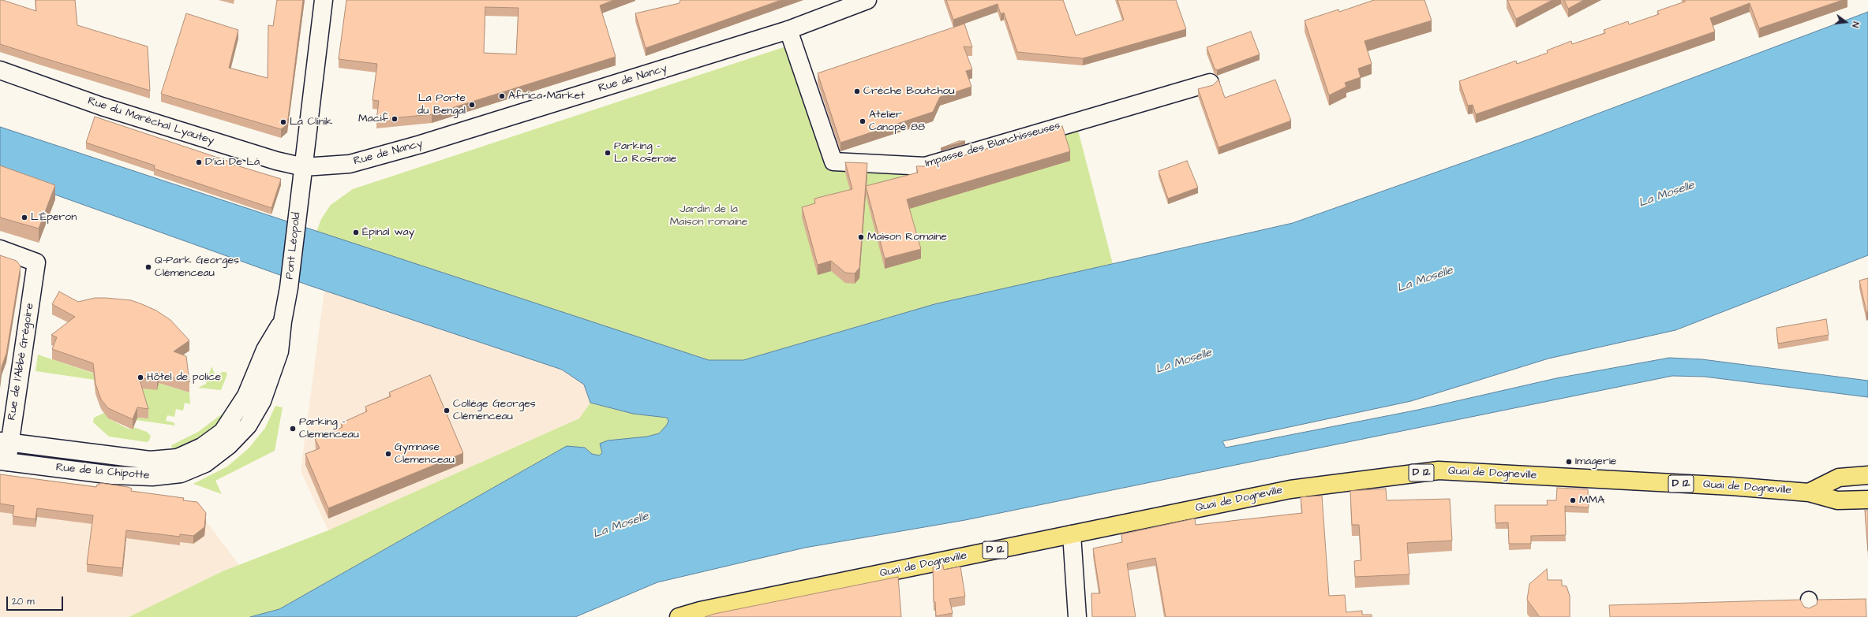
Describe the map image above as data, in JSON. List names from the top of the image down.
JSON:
{
  "streets": {
    "main road": [
      "Rue de Nancy",
      "Rue du Maréchal Lyautey",
      "Impasse des Blanchisseuses",
      "Pont Léopold",
      "Rue de l'Abbé Grégoire",
      "Rue de la Chipotte",
      "D 12",
      "Quai de Dogneville"
    ]
  },
  "crossings": [
    ["Rue de Nancy", "Rue du Maréchal Lyautey"],
    ["Rue de Nancy", "Impasse des Blanchisseuses"],
    ["Rue de Nancy", "Pont Léopold"],
    ["Rue du Maréchal Lyautey", "Pont Léopold"],
    ["Pont Léopold", "Rue de la Chipotte"],
    ["Rue de l'Abbé Grégoire", "Rue de la Chipotte"]
  ],
  "water": ["La Moselle"],
  "parks": ["Jardin de la Maison romaine"],
  "places": [
    "Crèche Boutchou",
    "Africa Market",
    "La Porte du Bengal",
    "Macif",
    "Atelier Canopé 88",
    "La Clinik",
    "Parking - La Roseraie",
    "D'ici De Là",
    "L’Éperon",
    "Épinal way",
    "Maison Romaine",
    "Q-Park Georges Clémenceau",
    "Hôtel de police",
    "Collège Georges Clémenceau",
    "Parking - Clemenceau",
    "Gymnase Clemenceau",
    "Imagerie",
    "MMA"
  ],
  "scale_bar": "20 m",
  "north": "right"
}
